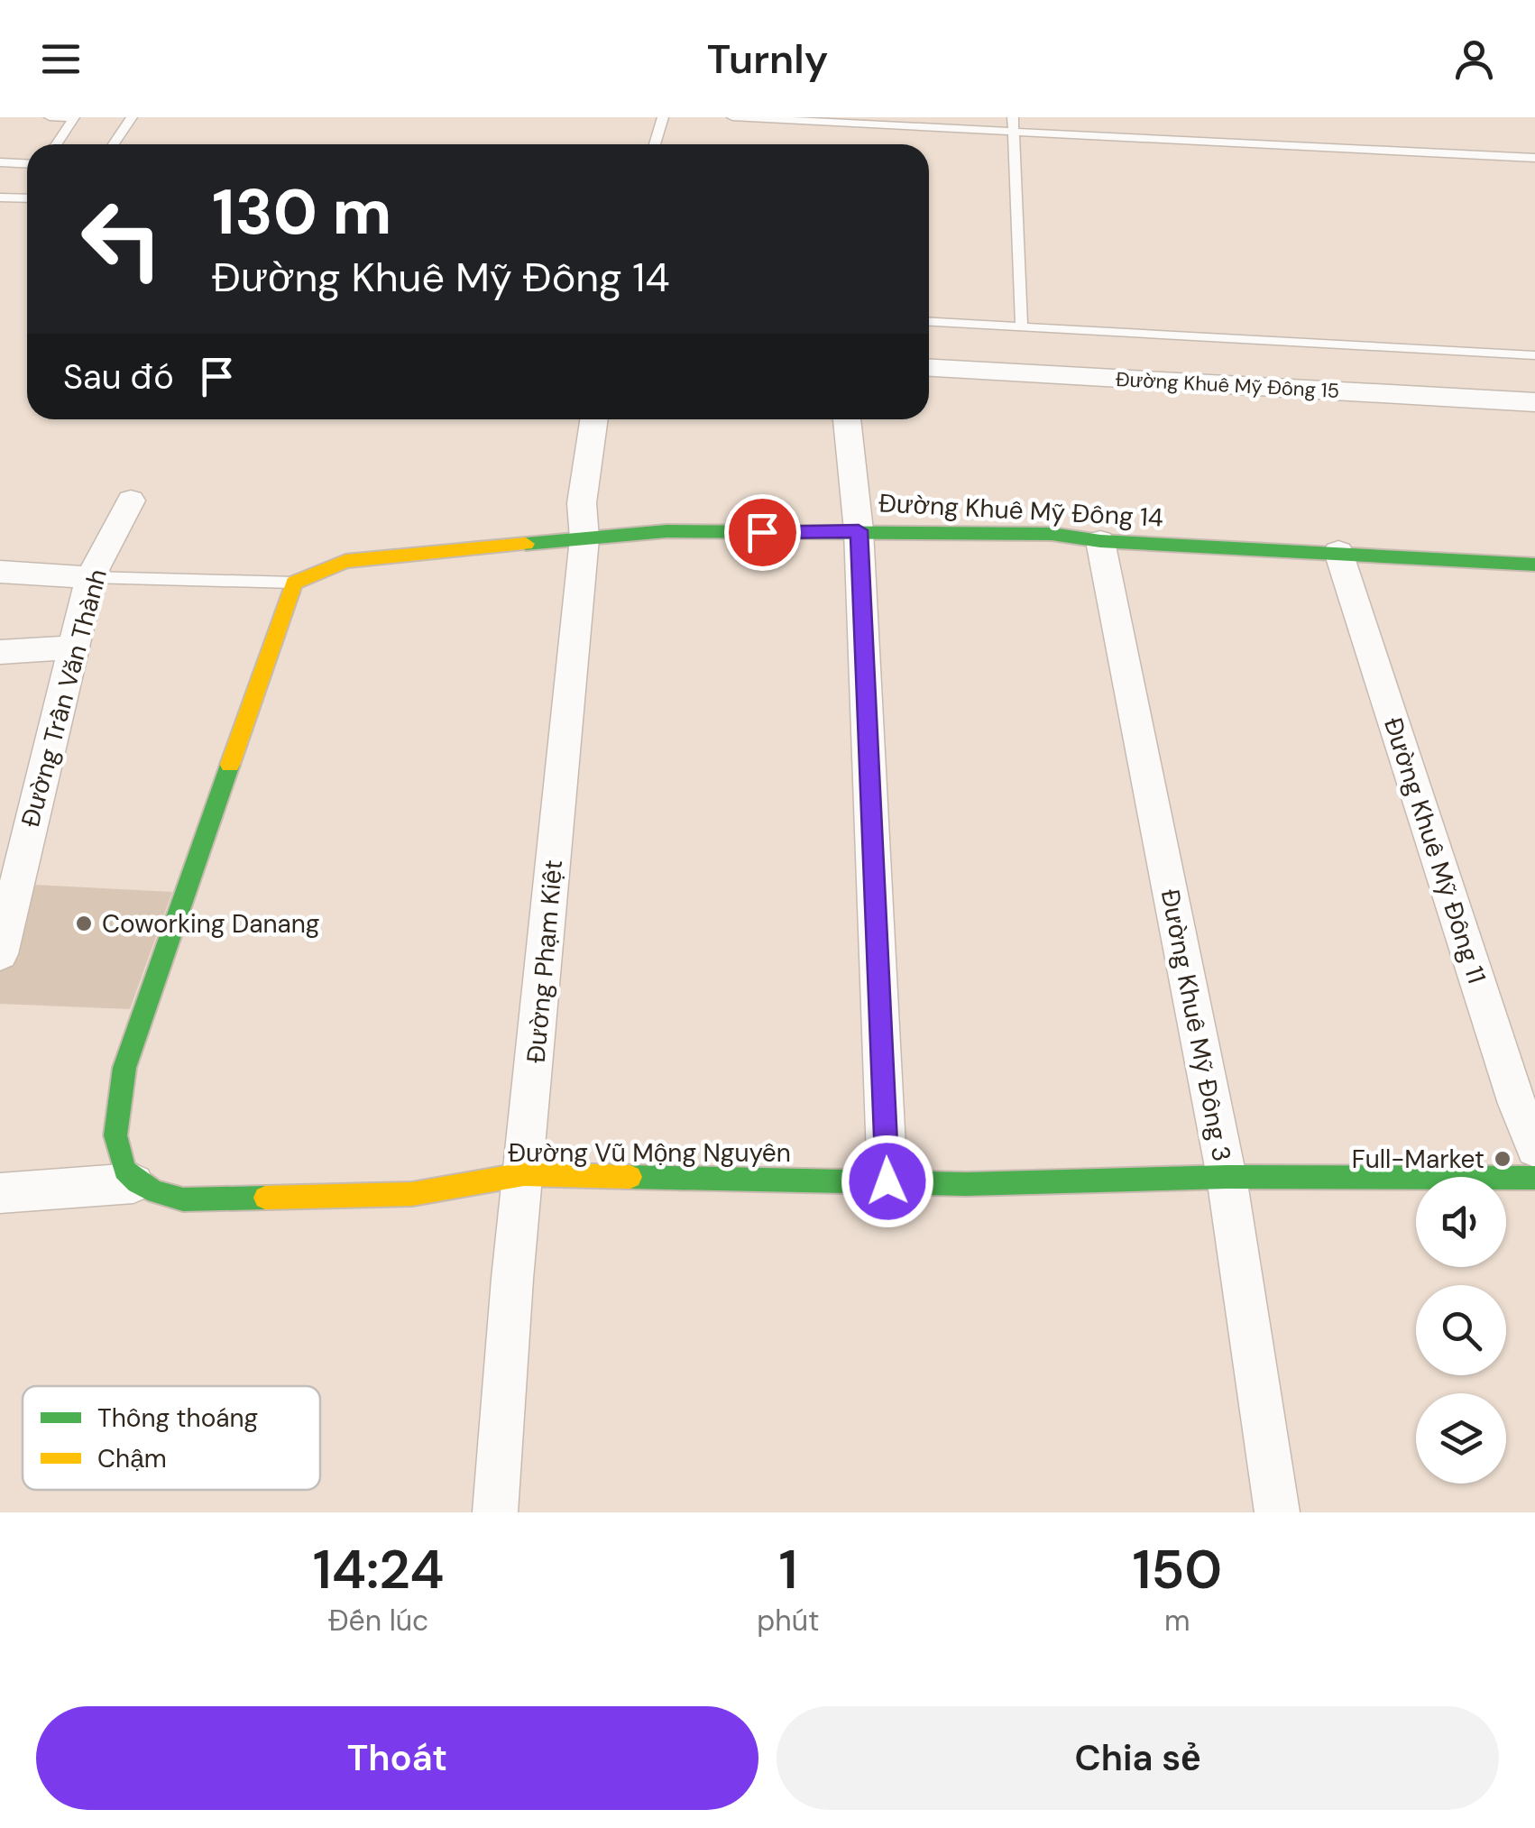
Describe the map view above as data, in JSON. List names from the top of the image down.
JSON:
{
  "streets": {
    "street": [
      "Đường Khuê Mỹ Đông 15",
      "Đường Khuê Mỹ Đông 14",
      "Đường Trần Văn Thành",
      "Đường Khuê Mỹ Đông 11",
      "Đường Phạm Kiệt",
      "Đường Khuê Mỹ Đông 3",
      "Đường Vũ Mộng Nguyên"
    ]
  },
  "crossings": [
    ["Đường Khuê Mỹ Đông 14", "Đường Khuê Mỹ Đông 11"],
    ["Đường Khuê Mỹ Đông 14", "Đường Phạm Kiệt"],
    ["Đường Khuê Mỹ Đông 14", "Đường Khuê Mỹ Đông 3"],
    ["Đường Phạm Kiệt", "Đường Vũ Mộng Nguyên"],
    ["Đường Khuê Mỹ Đông 3", "Đường Vũ Mộng Nguyên"]
  ],
  "places": ["Coworking Danang", "Full-Market"],
  "legend": ["Thông thoáng", "Chậm"],
  "page": {
    "header": "Turnly",
    "turn": ["130 m", "Đường Khuê Mỹ Đông 14"],
    "then": "Sau đó",
    "eta": [
      "14:24",
      "Đến lúc",
      "1",
      "phút",
      "150",
      "m"
    ],
    "buttons": ["Thoát", "Chia sẻ"]
  }
}
